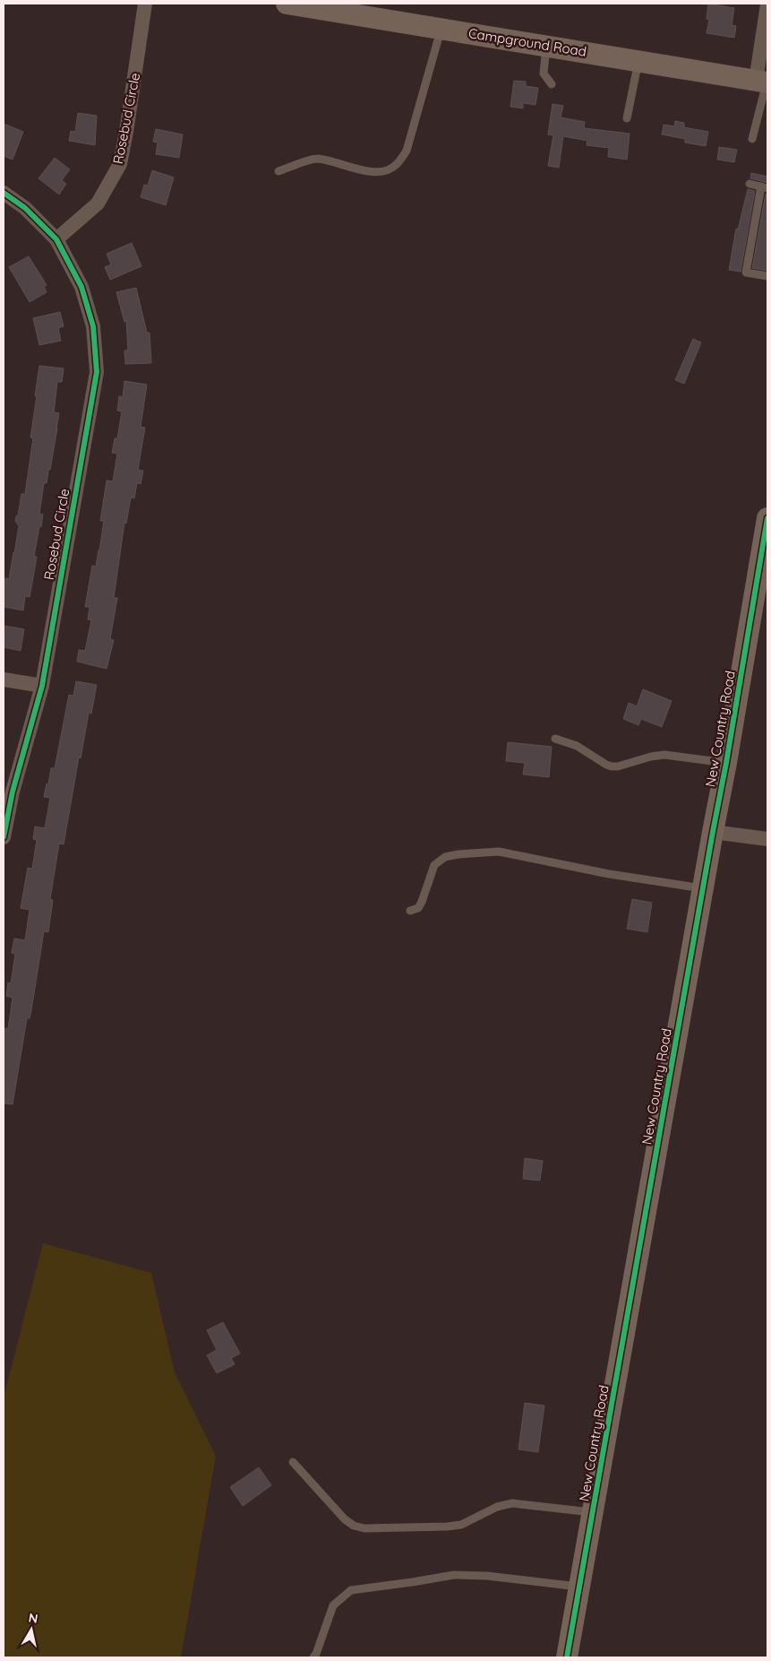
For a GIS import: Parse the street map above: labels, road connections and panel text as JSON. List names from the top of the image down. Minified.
{"streets":{"street":["Campground Road","Rosebud Circle","New Country Road"]},"north":"top"}
